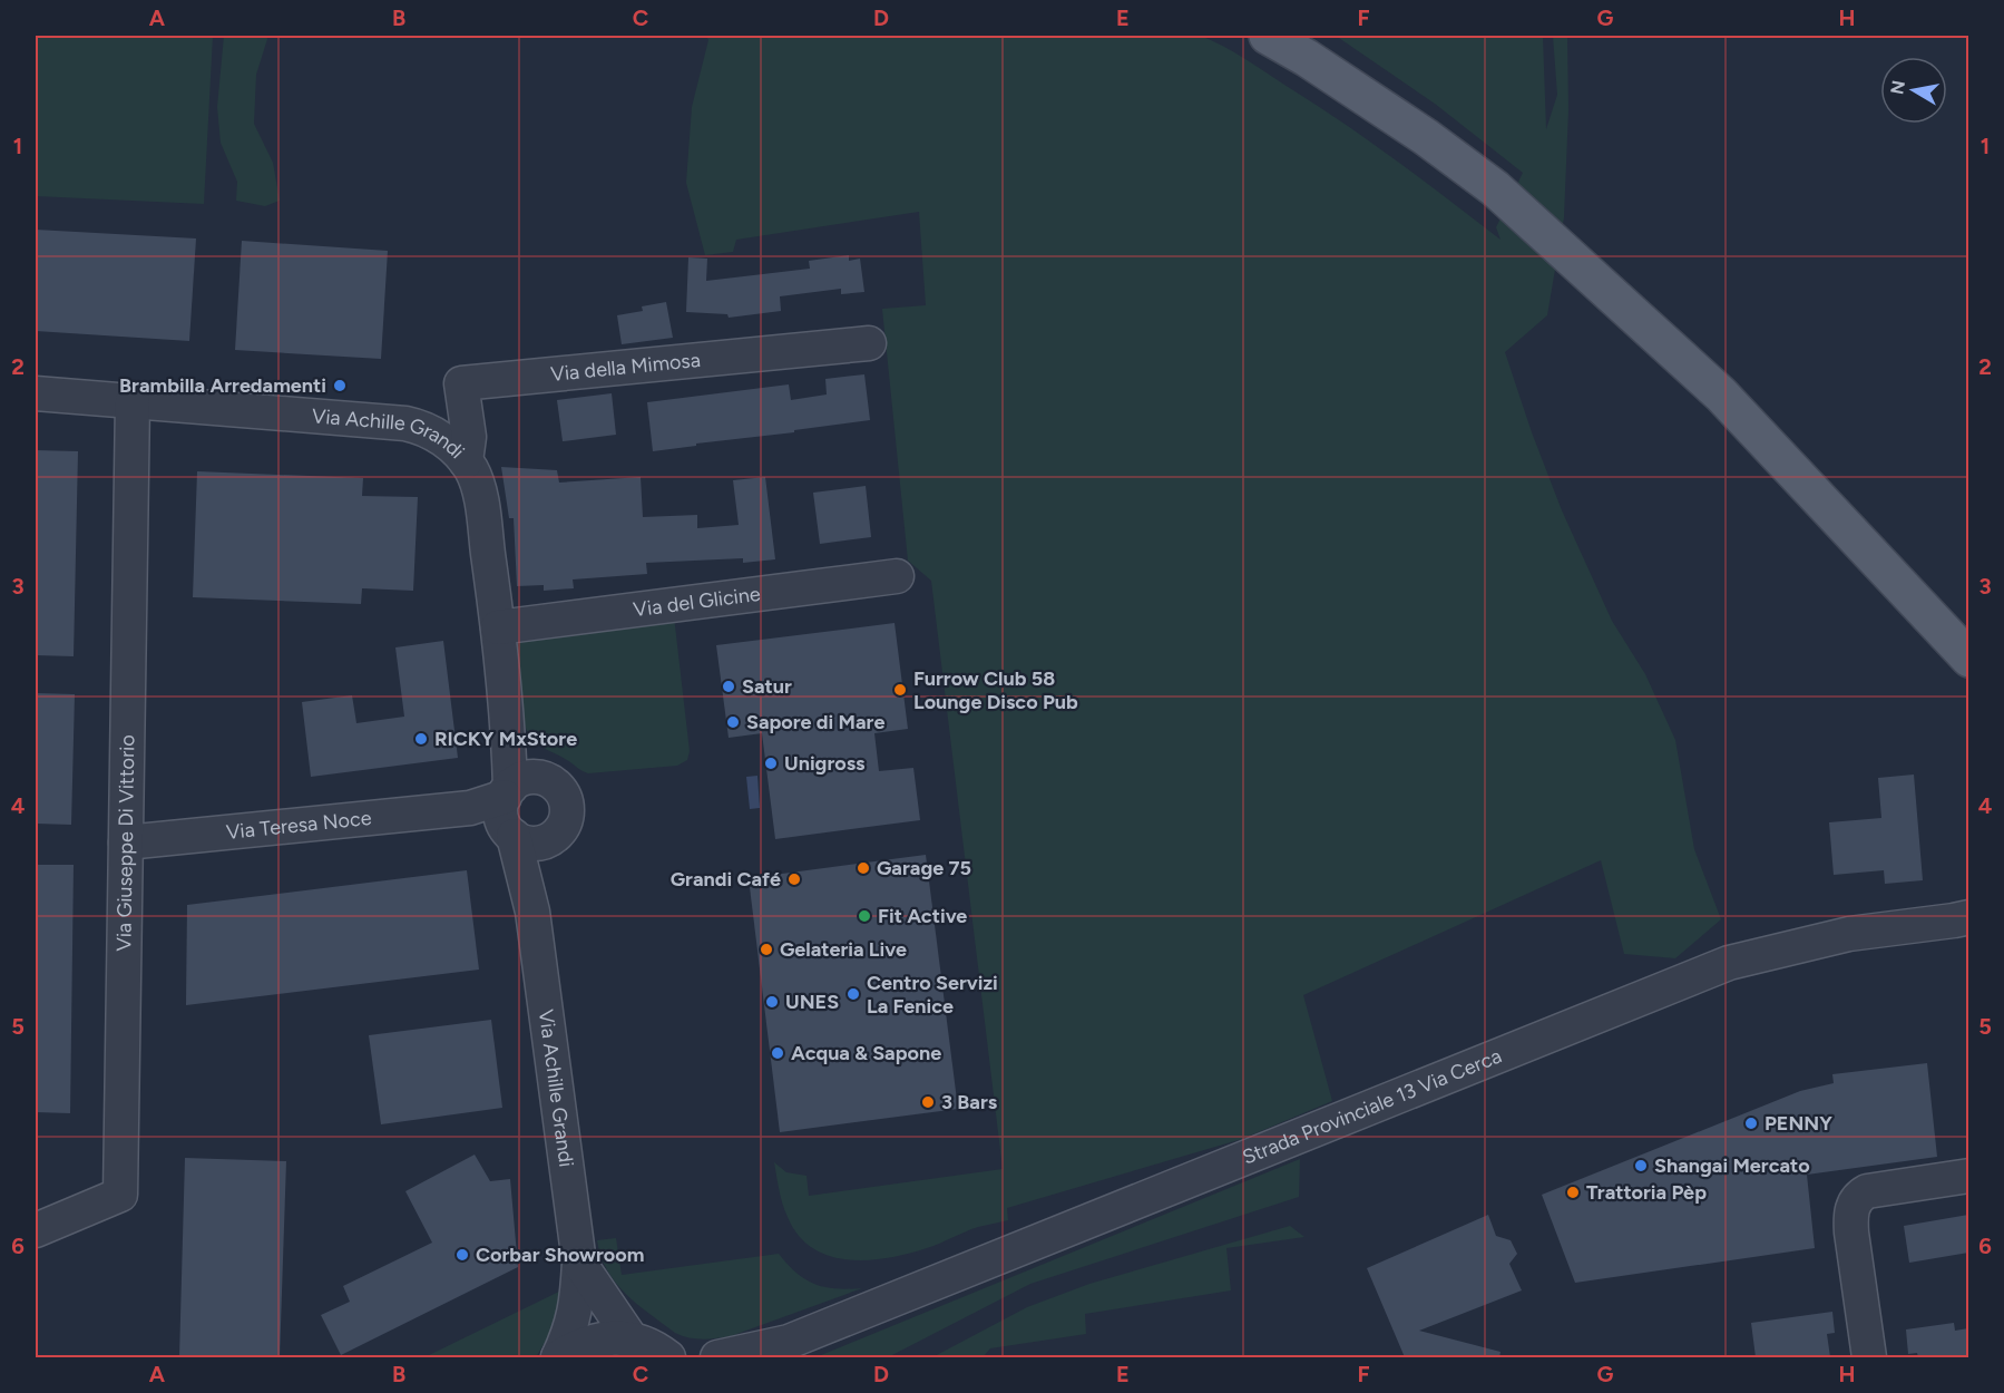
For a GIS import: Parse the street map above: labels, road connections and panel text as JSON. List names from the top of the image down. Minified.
{"streets":{"street":["Via della Mimosa","Via Achille Grandi","Via del Glicine","Via Teresa Noce","Via Giuseppe Di Vittorio","Strada Provinciale 13 Via Cerca"]},"crossings":[["Via della Mimosa","Via Achille Grandi"],["Via Achille Grandi","Via del Glicine"],["Via Achille Grandi","Via Teresa Noce"],["Via Achille Grandi","Via Giuseppe Di Vittorio"],["Via Teresa Noce","Via Giuseppe Di Vittorio"]],"places":["Brambilla Arredamenti","Satur","Furrow Club 58 Lounge Disco Pub","Sapore di Mare","RICKY MxStore","Unigross","Garage 75","Grandi Café","Fit Active","Gelateria Live","Centro Servizi La Fenice","UNES","Acqua & Sapone","3 Bars","PENNY","Shangai Mercato","Trattoria Pèp","Corbar Showroom"],"north":"left","grid":{"columns":["A","B","C","D","E","F","G","H"],"rows":["1","2","3","4","5","6"]}}
